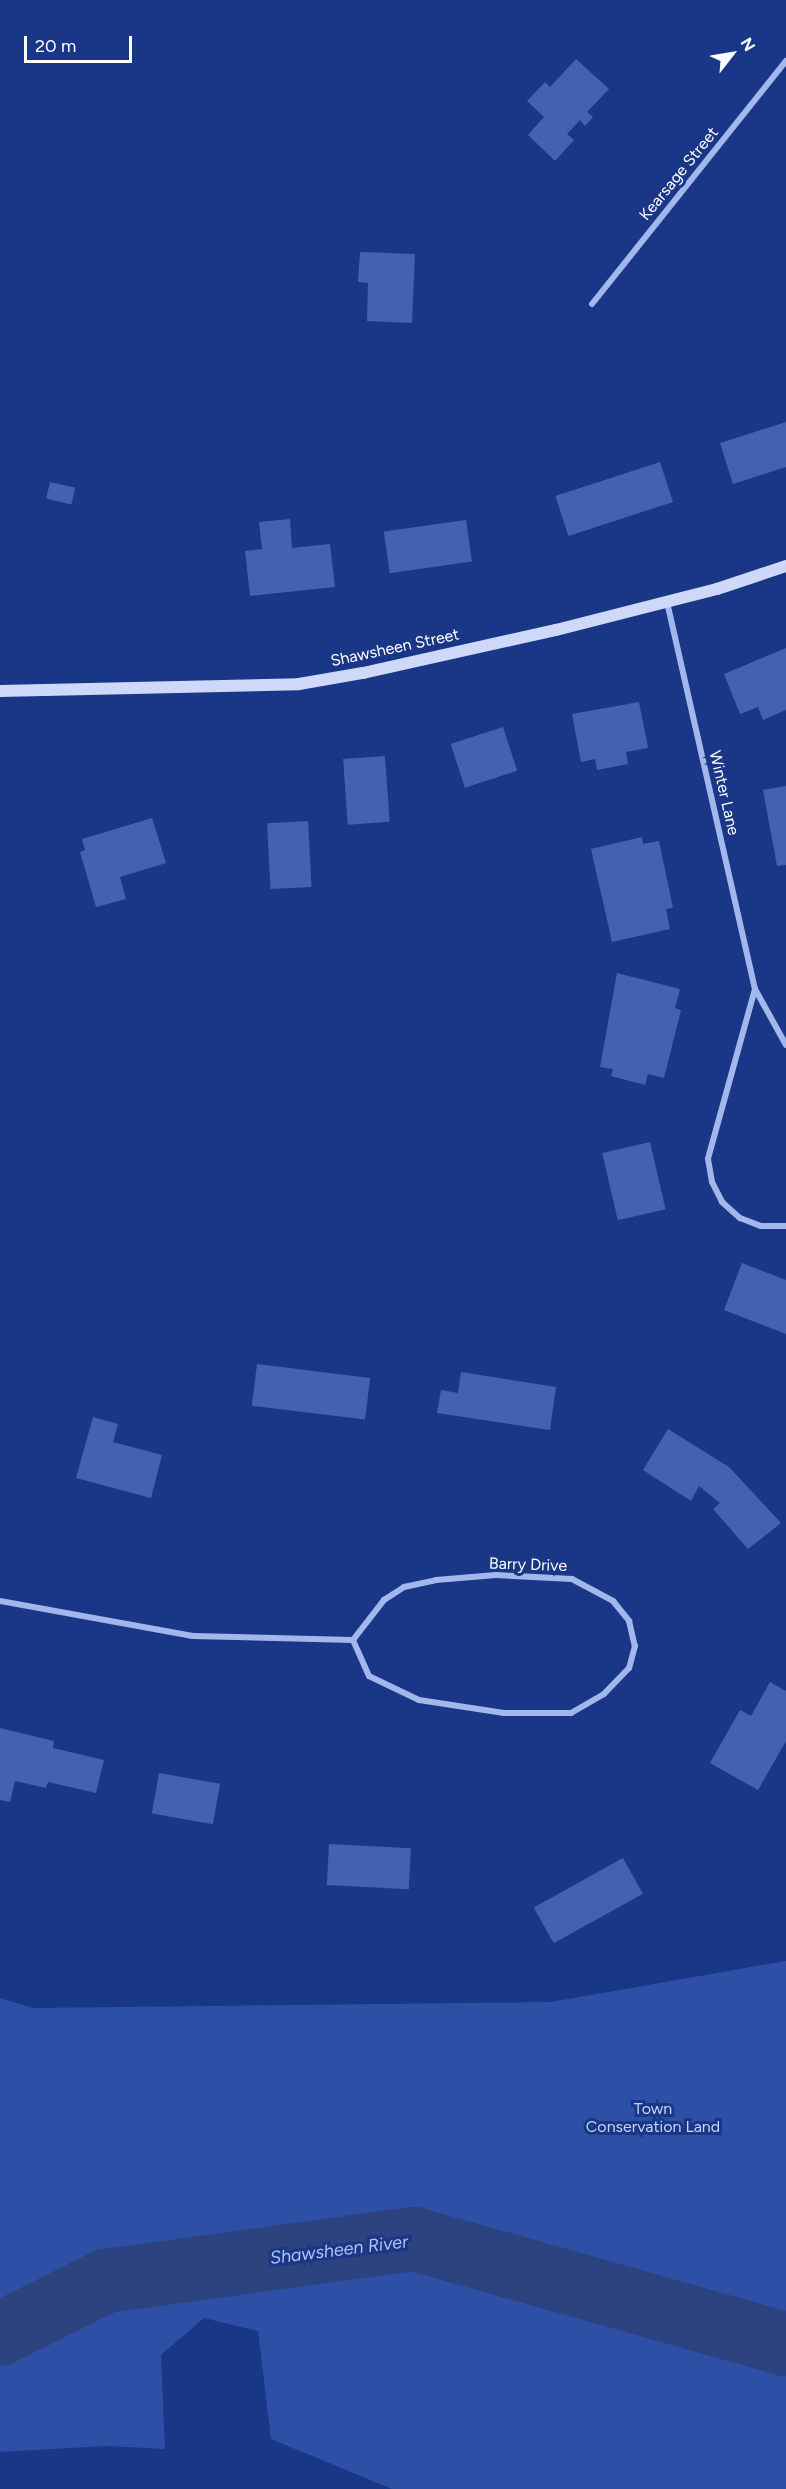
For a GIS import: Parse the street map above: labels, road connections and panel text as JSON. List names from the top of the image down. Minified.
{"streets":{"main road":["Shawsheen Street"],"street":["Kearsage Street","Winter Lane","Barry Drive"]},"crossings":[["Shawsheen Street","Winter Lane"]],"water":["Shawsheen River"],"parks":["Town Conservation Land"],"scale_bar":"20 m","north":"top right"}
